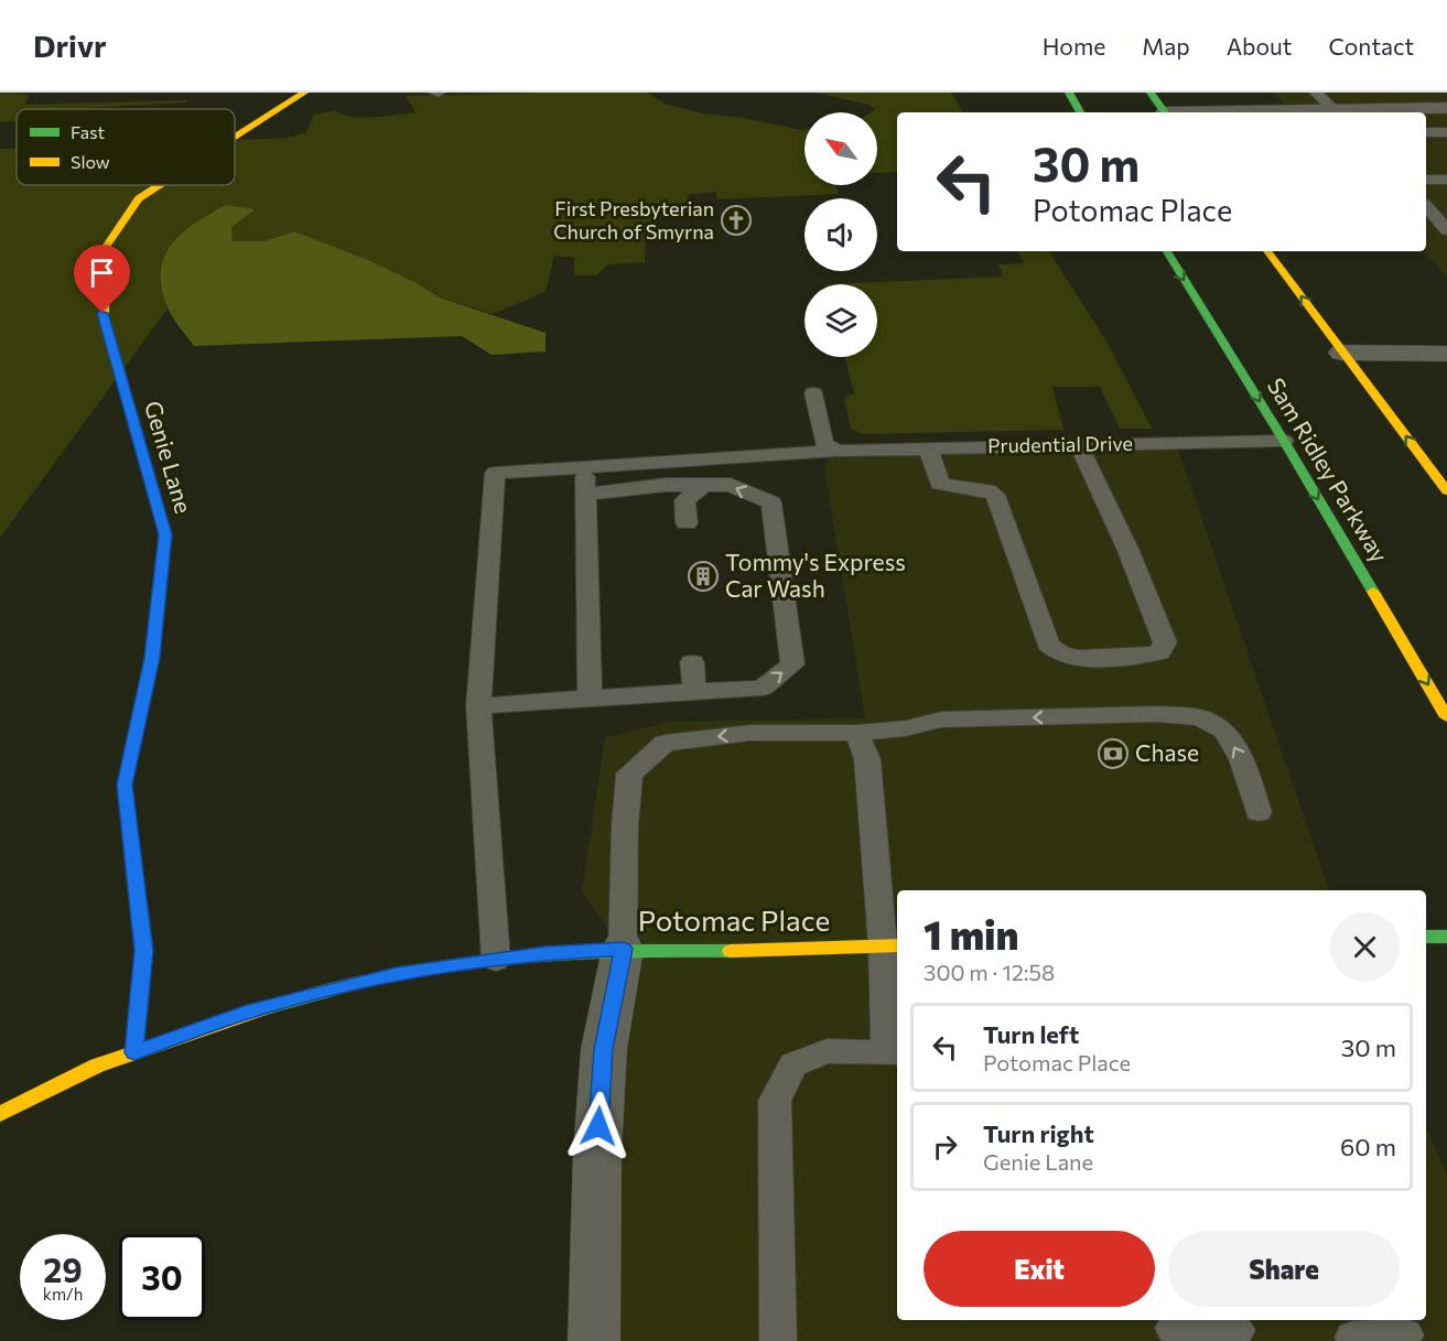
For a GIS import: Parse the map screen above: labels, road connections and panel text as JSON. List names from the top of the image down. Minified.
{"streets":{"street":["Genie Lane","Sam Ridley Parkway","Potomac Place"],"lane":["Prudential Drive"]},"crossings":[["Prudential Drive","Sam Ridley Parkway"],["Genie Lane","Potomac Place"]],"places":{"church":["First Presbyterian Church of Smyrna"],"building":["Tommy's Express Car Wash"],"bank":["Chase"]},"legend":["Fast","Slow"],"north":"top left","page":{"header":"Drivr","nav":["Home","Map","About","Contact"],"turn":["30 m","Potomac Place"],"heading":["1 min","300 m · 12:58"],"list":[{"name":"Turn left","note":"Potomac Place","value":"30 m"},{"name":"Turn right","note":"Genie Lane","value":"60 m"}],"buttons":["Exit","Share"],"speed":"29 km/h","limit":"30"}}
